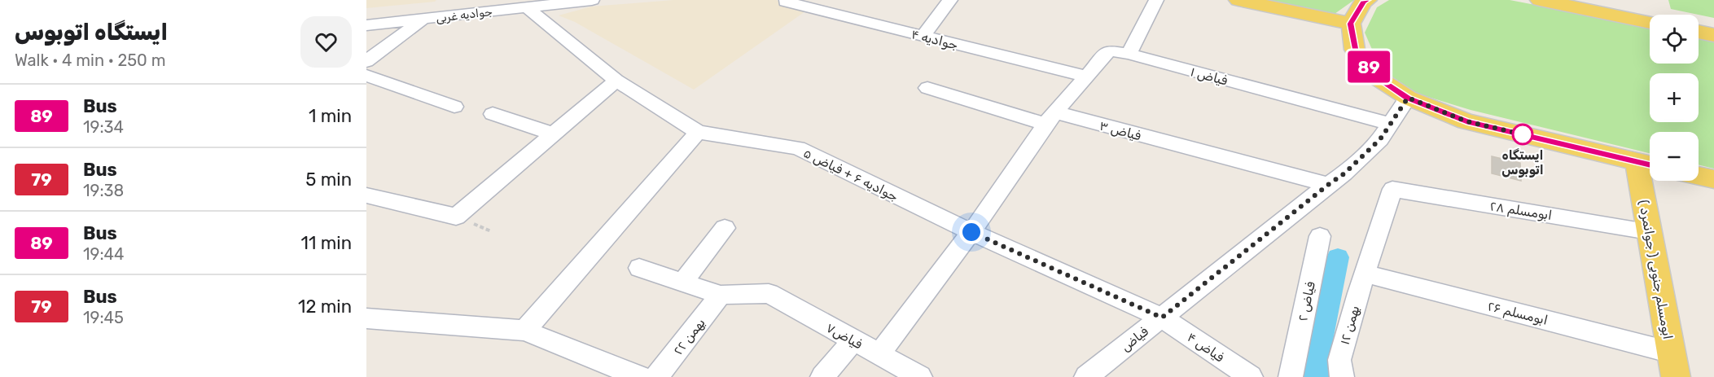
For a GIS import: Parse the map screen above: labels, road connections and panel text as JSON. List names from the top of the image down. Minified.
{"streets":{"main road":["ابومسلم جنوبی ( جوانمرد )"],"street":["جوادیه غربی","جوادیه ۴","فیاض ۱","فیاض ۳","جوادیه ۶ + فیاض ۵","ابومسلم ۲۸","فیاض ۲","ابومسلم ۲۶","بهمن ۱۲","فیاض۷","بهمن ۲۲","فیاض","فیاض ۴"]},"crossings":[["جوادیه غربی","جوادیه ۶ + فیاض ۵"],["جوادیه ۴","فیاض ۱"],["فیاض ۱","فیاض ۳"],["فیاض ۱","فیاض"],["فیاض ۳","فیاض"],["جوادیه ۶ + فیاض ۵","فیاض"],["جوادیه ۶ + فیاض ۵","فیاض ۴"],["ابومسلم ۲۸","ابومسلم جنوبی ( جوانمرد )"],["ابومسلم ۲۸","بهمن ۱۲"],["ابومسلم جنوبی ( جوانمرد )","ابومسلم ۲۶"],["ابومسلم ۲۶","بهمن ۱۲"],["فیاض۷","بهمن ۲۲"],["فیاض","فیاض ۴"]],"places":["ایستگاه اتوبوس"],"lines":["bus line 89"],"page":{"heading":["ایستگاه اتوبوس","Walk · 4 min · 250 m"],"on_map":"89","map_buttons":["+","−"],"list":[{"mark":"89","name":"Bus","note":"19:34","value":"1 min"},{"mark":"79","name":"Bus","note":"19:38","value":"5 min"},{"mark":"89","name":"Bus","note":"19:44","value":"11 min"},{"mark":"79","name":"Bus","note":"19:45","value":"12 min"}]}}
